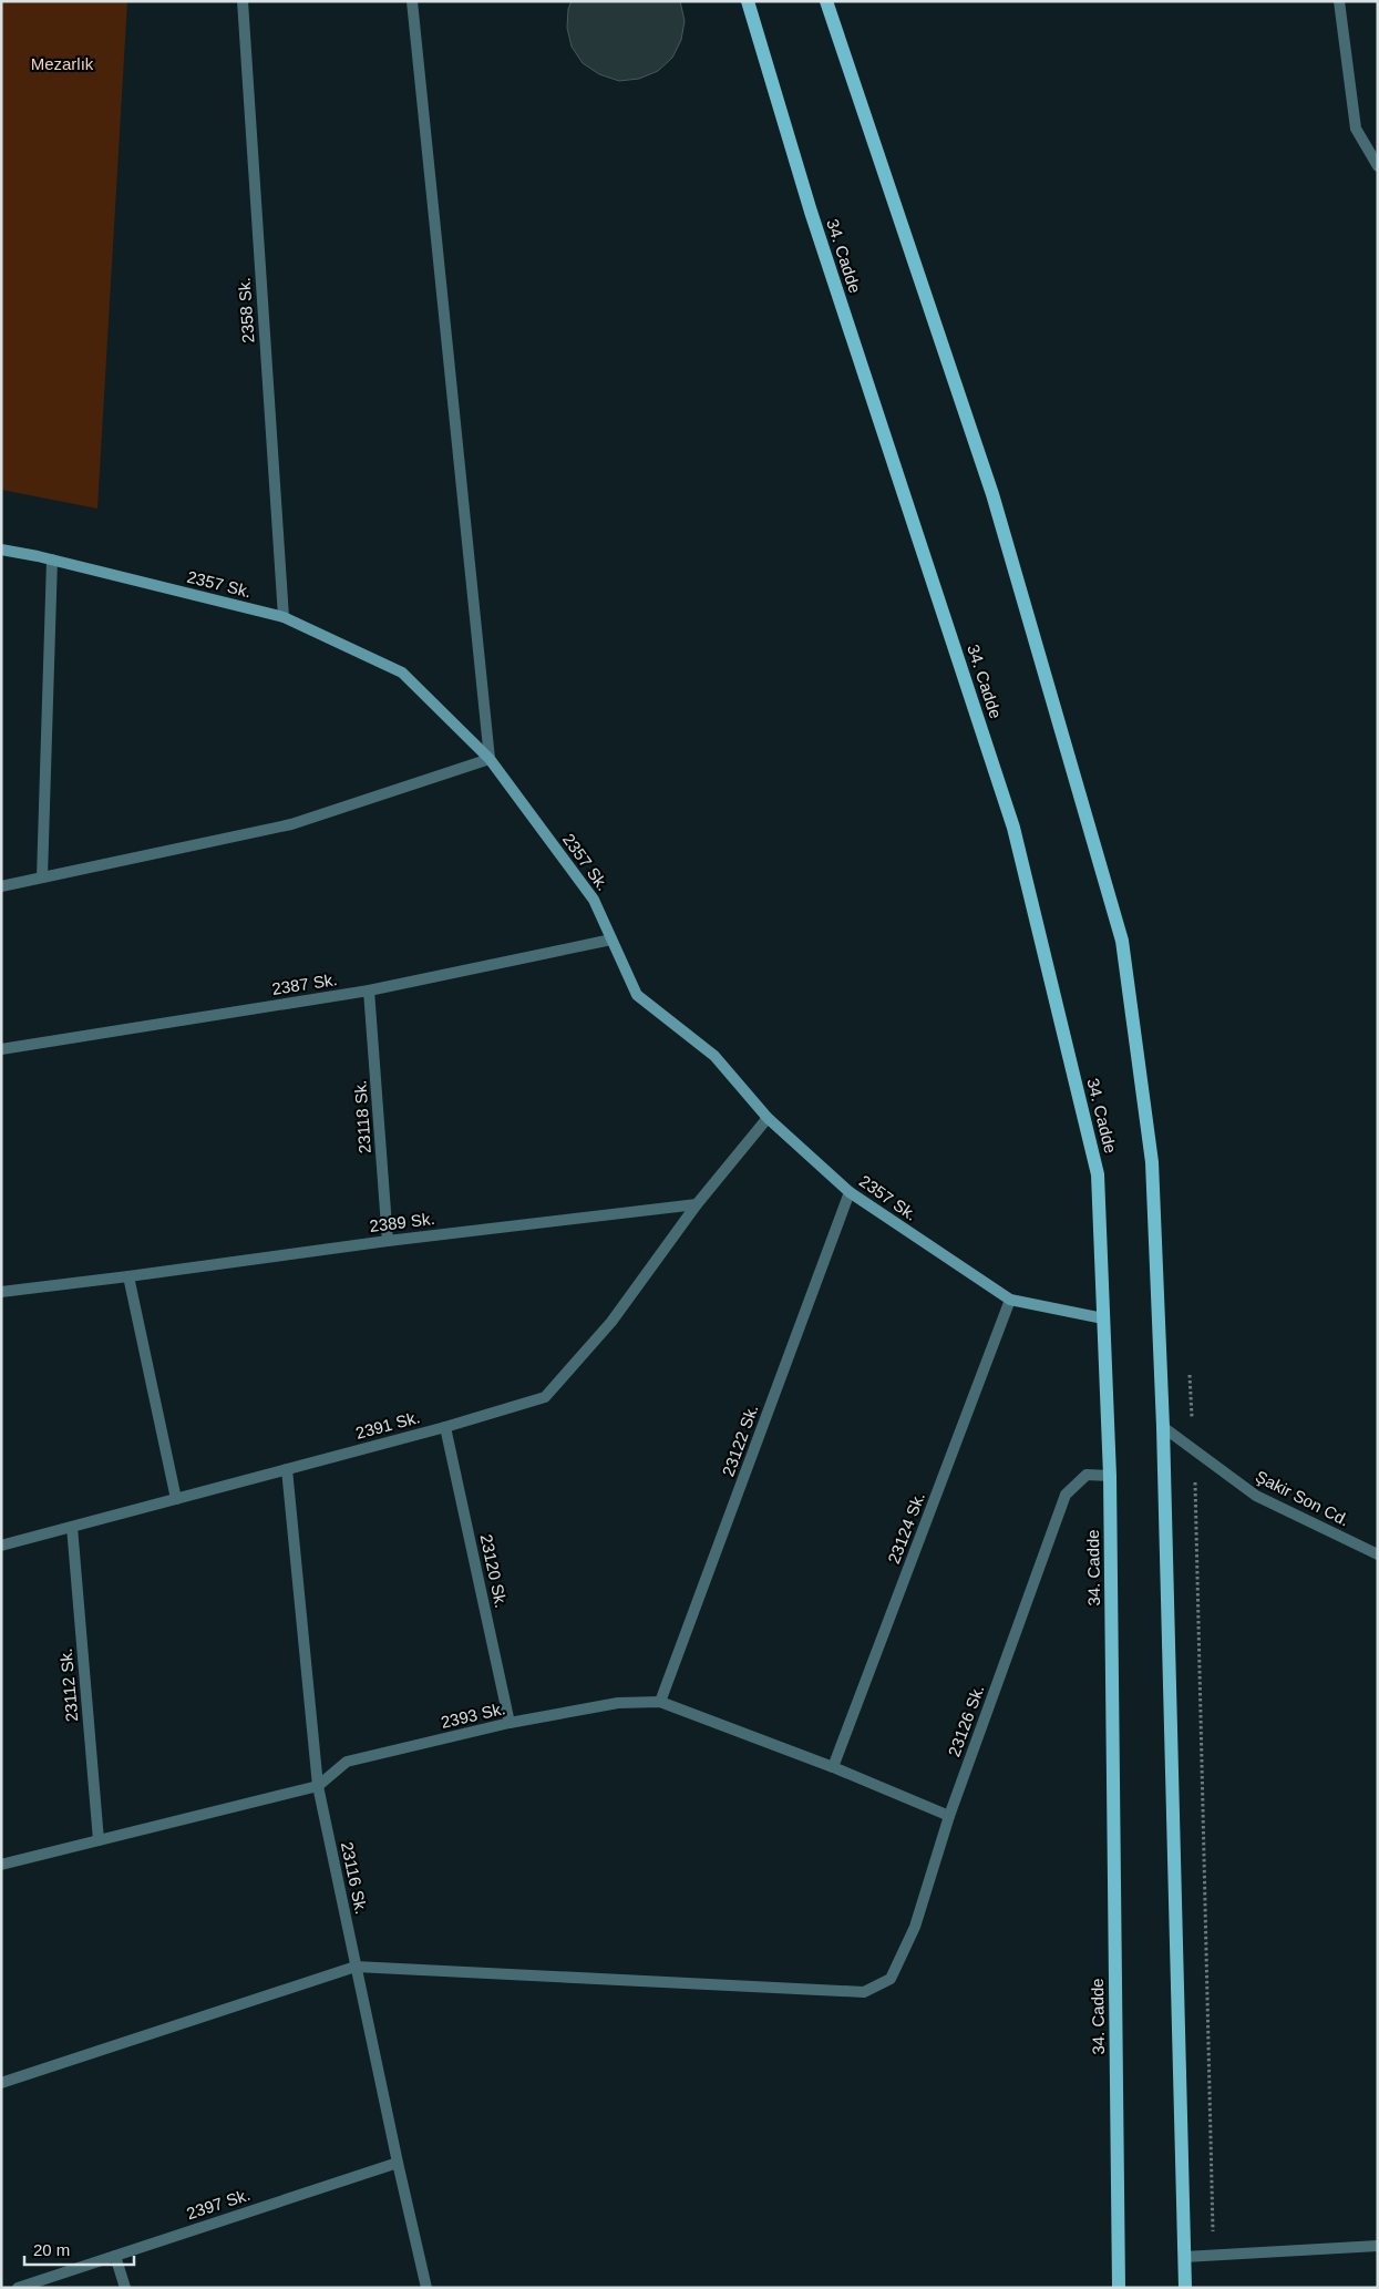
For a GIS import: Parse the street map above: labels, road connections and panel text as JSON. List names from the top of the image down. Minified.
{"streets":{"main road":["34. Cadde"],"street":["2358 Sk.","2357 Sk.","2387 Sk.","23118 Sk.","2389 Sk.","2391 Sk.","23122 Sk.","Şakir Son Cd.","23124 Sk.","23120 Sk.","23112 Sk.","2393 Sk.","23126 Sk.","23116 Sk.","2397 Sk."]},"crossings":[["34. Cadde","2357 Sk."],["34. Cadde","23126 Sk."],["2358 Sk.","2357 Sk."],["2357 Sk.","2387 Sk."],["2357 Sk.","23122 Sk."],["2357 Sk.","23124 Sk."],["2387 Sk.","23118 Sk."],["23118 Sk.","2389 Sk."],["2389 Sk.","2391 Sk."],["2391 Sk.","23120 Sk."],["2391 Sk.","23112 Sk."],["2391 Sk.","23116 Sk."],["23122 Sk.","2393 Sk."],["23124 Sk.","2393 Sk."],["23120 Sk.","2393 Sk."],["23112 Sk.","2393 Sk."],["2393 Sk.","23126 Sk."],["2393 Sk.","23116 Sk."],["23126 Sk.","23116 Sk."],["23116 Sk.","2397 Sk."]],"parks":["Mezarlık"],"scale_bar":"20 m"}
